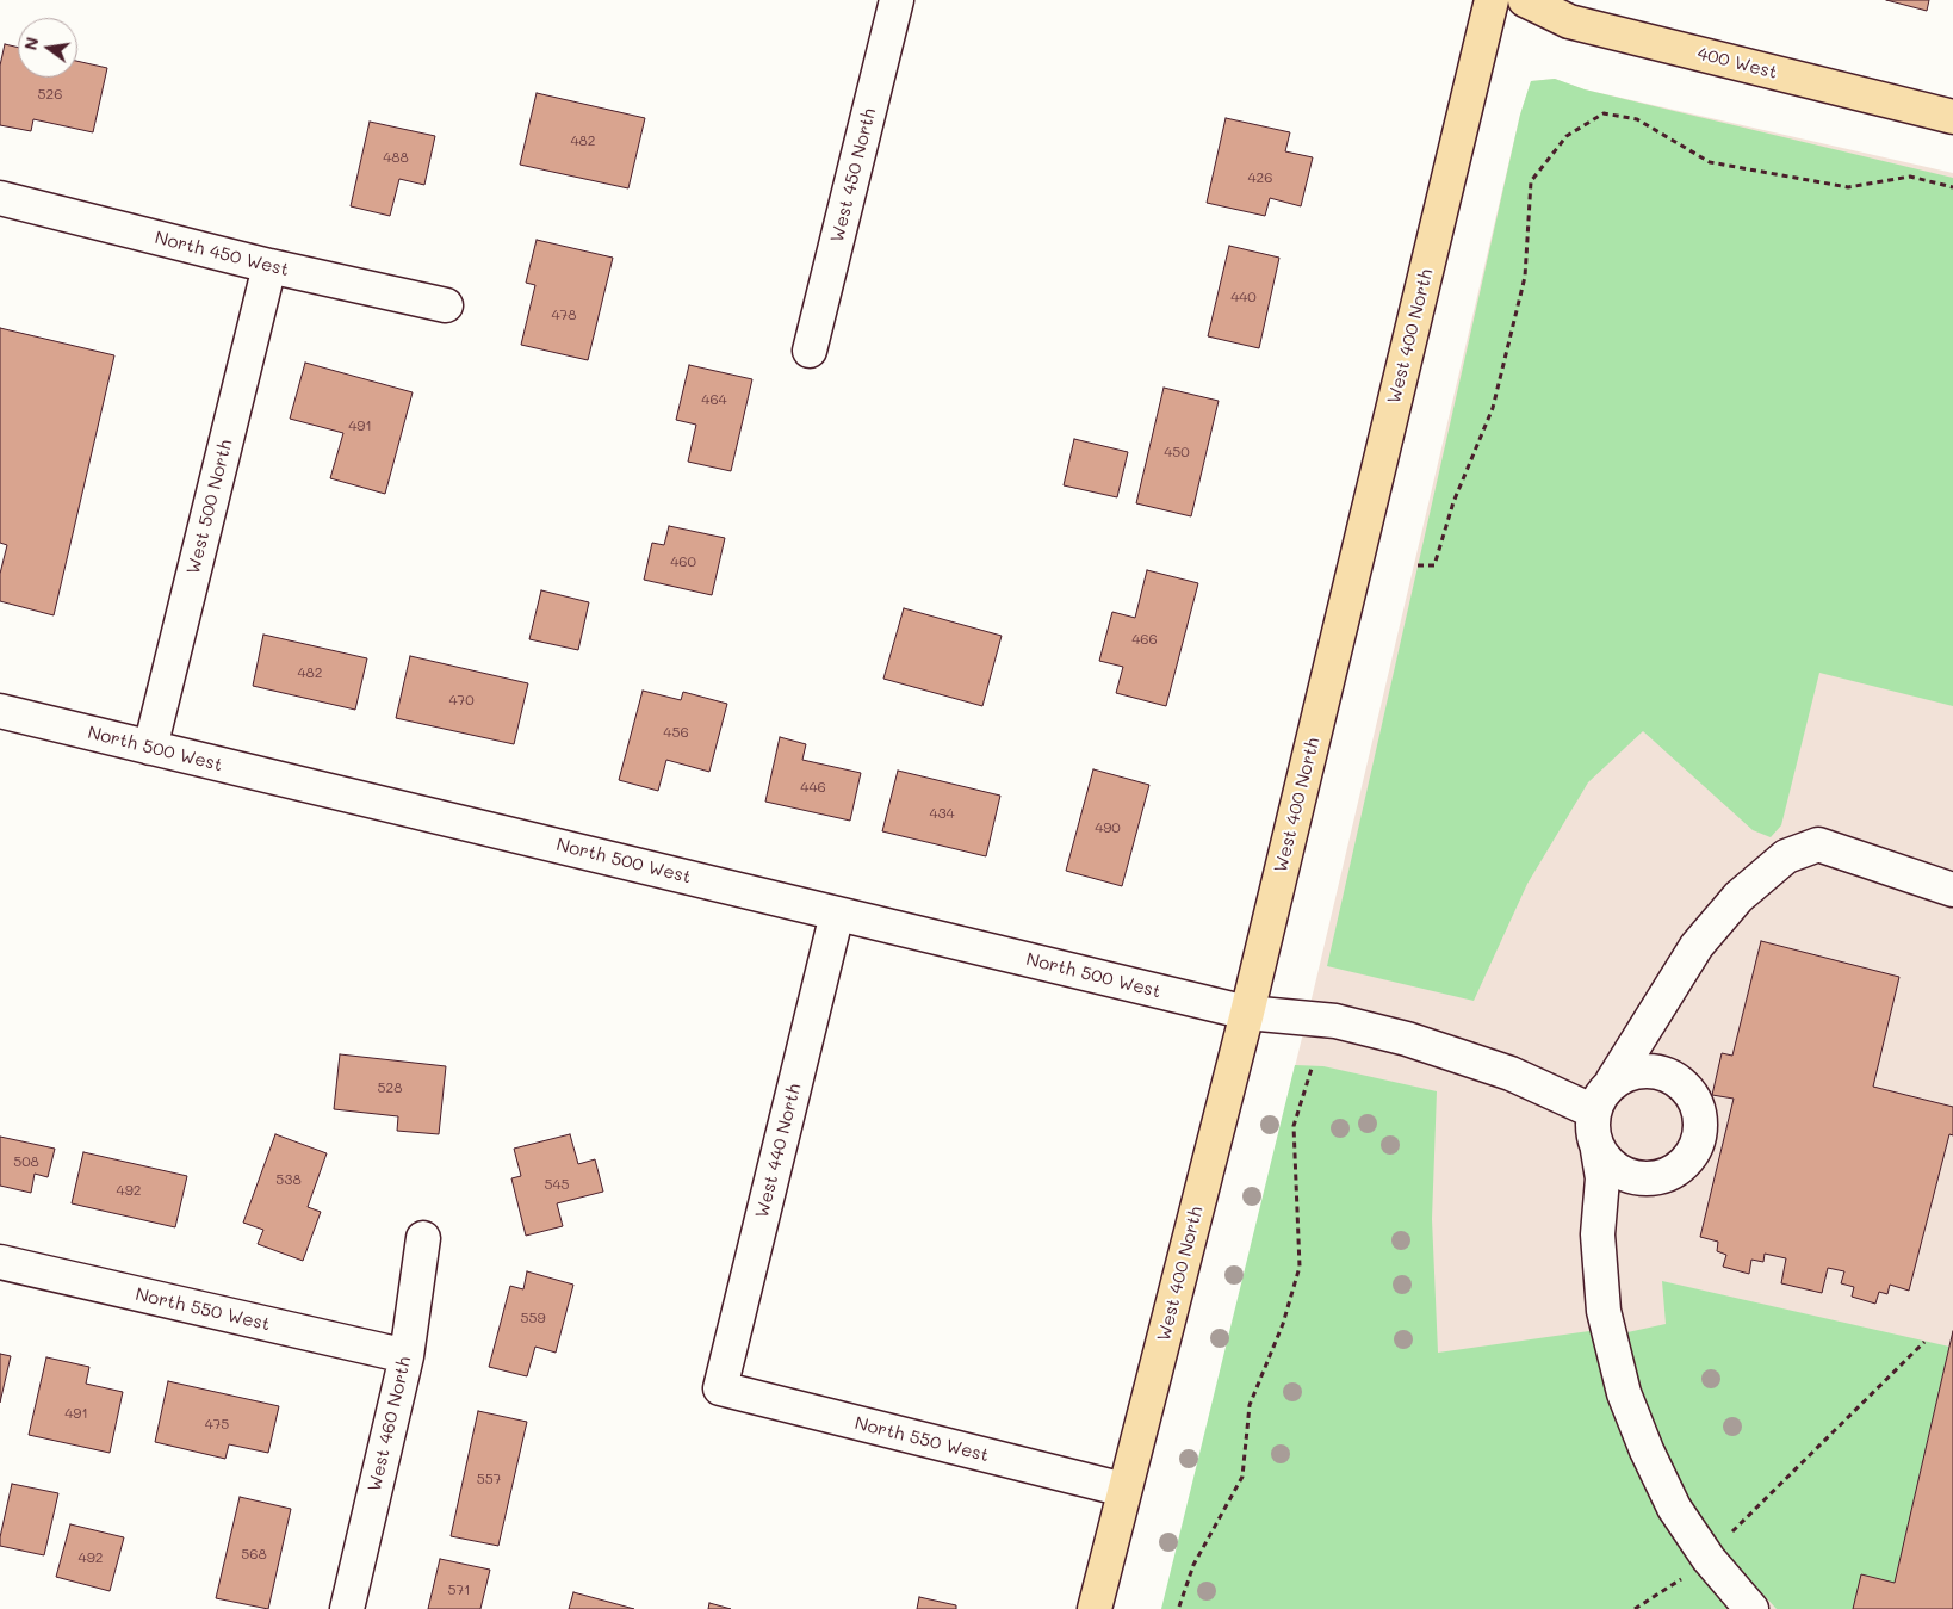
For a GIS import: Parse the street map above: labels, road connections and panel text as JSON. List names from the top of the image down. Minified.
{"streets":{"main road":["400 West","West 400 North"],"street":["West 450 North","North 450 West","West 500 North","North 500 West","West 440 North","North 550 West","West 460 North"]},"crossings":[["North 450 West","West 500 North"],["West 400 North","North 500 West"],["West 400 North","North 550 West"],["West 500 North","North 500 West"],["North 500 West","West 440 North"],["West 440 North","North 550 West"],["North 550 West","West 460 North"]],"house_numbers":["526","482","488","426","440","478","464","491","450","460","466","482","470","456","446","434","490","528","508","538","545","492","559","491","475","557","568","492","571"],"north":"left"}
